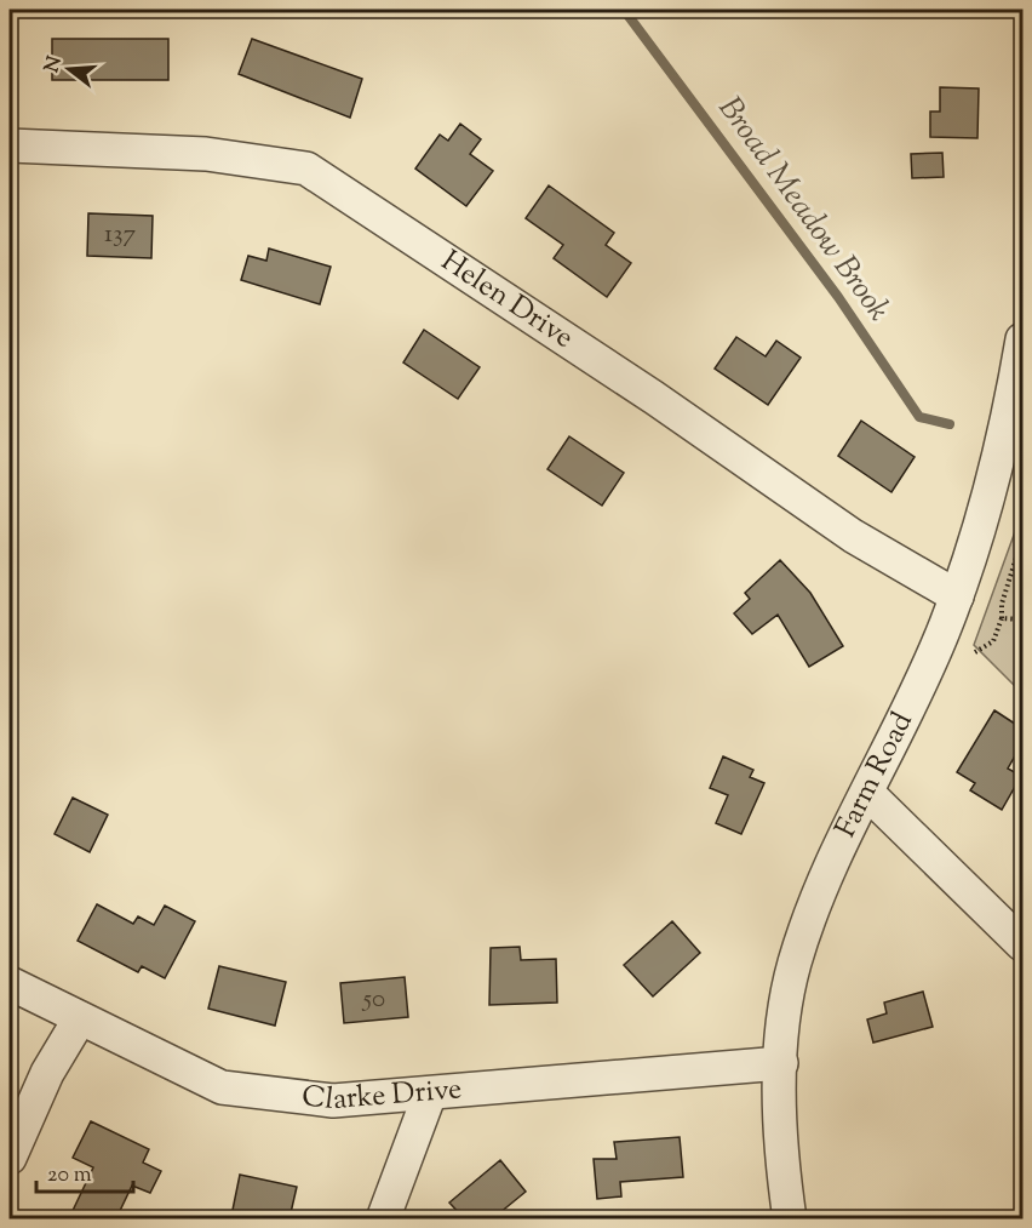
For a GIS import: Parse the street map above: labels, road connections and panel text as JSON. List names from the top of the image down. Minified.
{"streets":{"street":["Helen Drive","Farm Road","Clarke Drive"]},"crossings":[["Helen Drive","Farm Road"],["Farm Road","Clarke Drive"]],"water":["Broad Meadow Brook"],"house_numbers":["137","50"],"scale_bar":"20 m","north":"left"}
